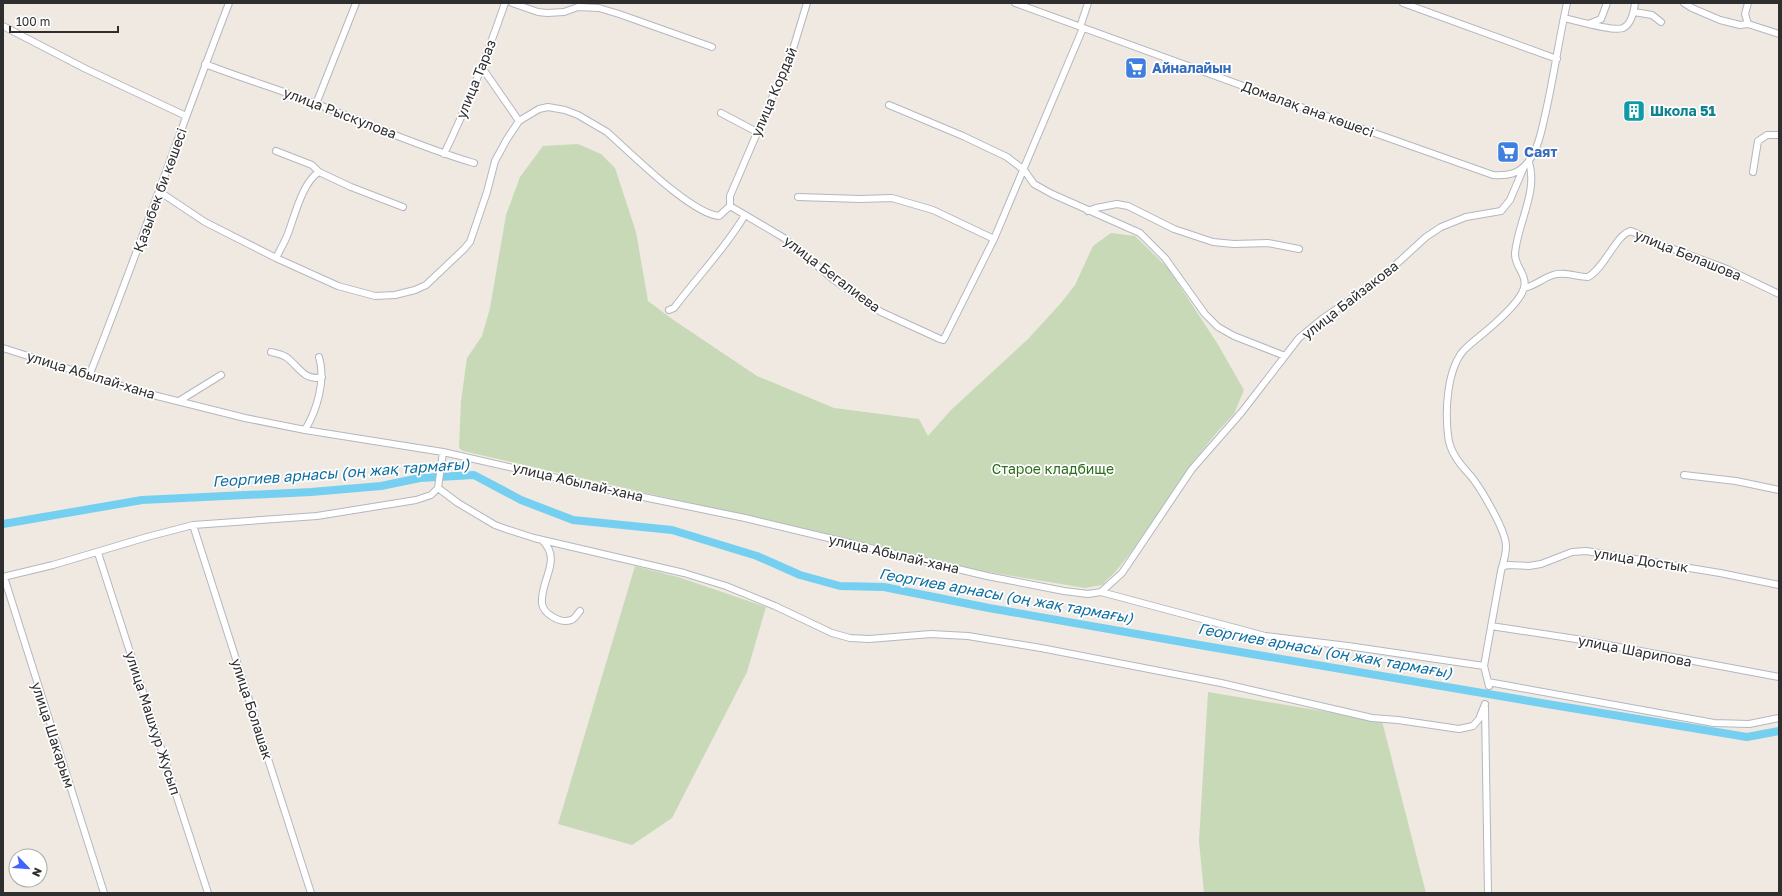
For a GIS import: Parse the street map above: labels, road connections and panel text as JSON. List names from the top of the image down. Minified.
{"streets":{"street":["улица Тараз","улица Кордай","Домалақ ана көшесі","улица Рыскулова","Қазыбек би көшесі","улица Белашова","улица Бегалиева","улица Байзакова","улица Абылай-хана","улица Достык","улица Шарипова","улица Болашак","улица Машхур Жусып","улица Шакарым"]},"crossings":[["улица Тараз","улица Рыскулова"],["улица Кордай","улица Бегалиева"],["Домалақ ана көшесі","улица Бегалиева"],["Домалақ ана көшесі","улица Байзакова"],["улица Рыскулова","Қазыбек би көшесі"],["Қазыбек би көшесі","улица Абылай-хана"],["улица Байзакова","улица Абылай-хана"]],"water":["Георгиев арнасы (оң жақ тармағы)"],"parks":["Старое кладбище"],"places":{"supermarket":["Айналайын","Саят"],"building":["Школа 51"]},"scale_bar":"100 m","north":"bottom right"}
